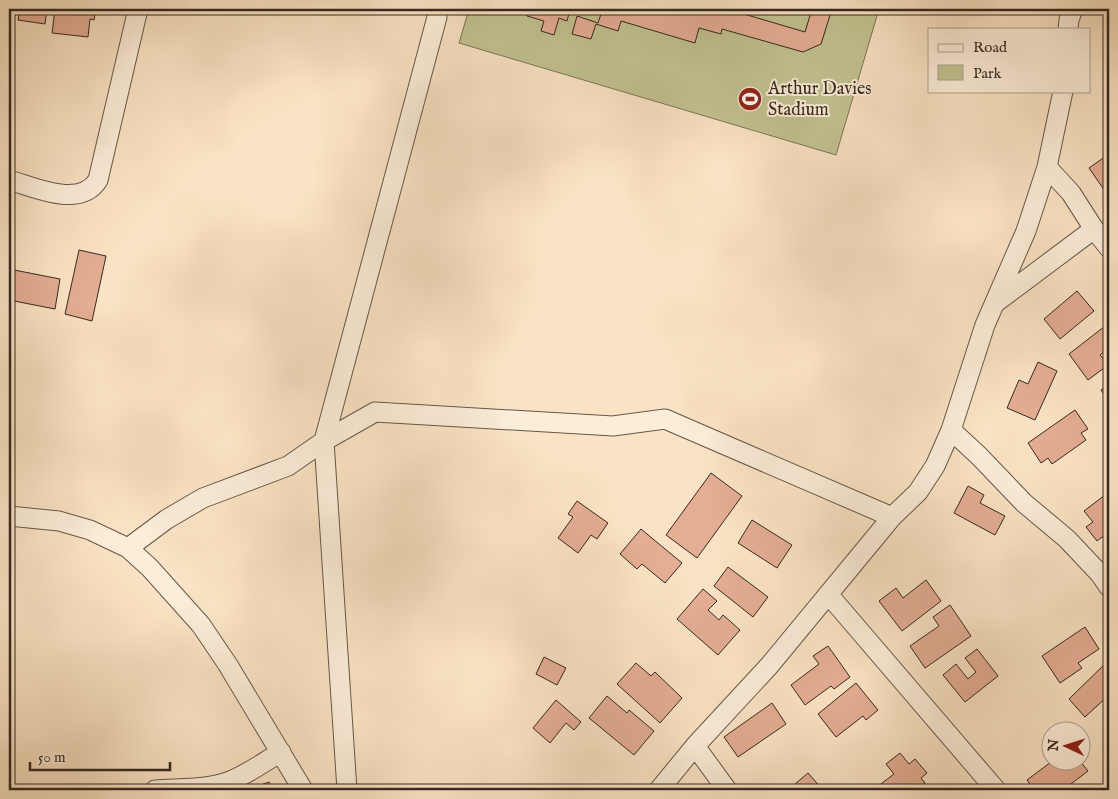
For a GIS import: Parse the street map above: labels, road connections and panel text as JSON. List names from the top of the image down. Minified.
{"places":{"sports":["Arthur Davies Stadium"]},"legend":["Road","Park"],"scale_bar":"50 m","north":"left"}
